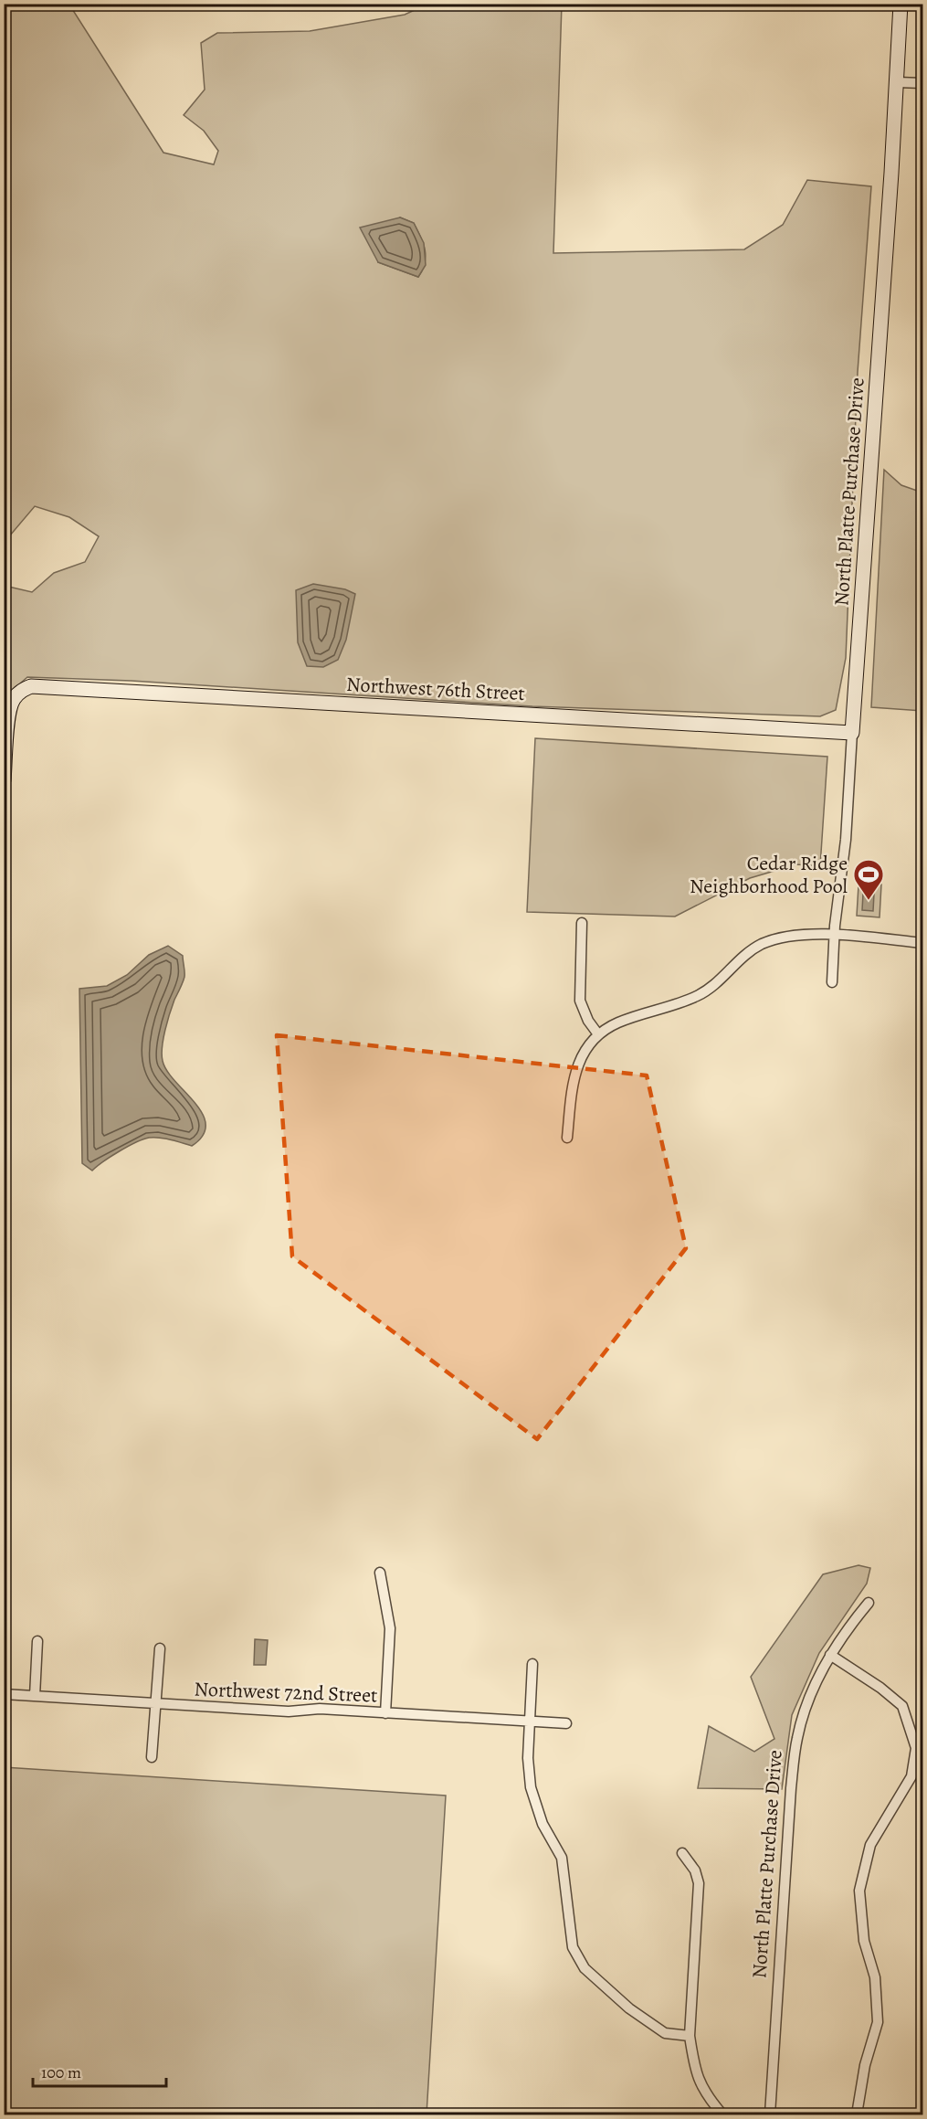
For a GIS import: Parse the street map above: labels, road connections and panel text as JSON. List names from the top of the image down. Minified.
{"streets":{"street":["North Platte Purchase Drive","Northwest 76th Street","Northwest 72nd Street"]},"crossings":[["North Platte Purchase Drive","Northwest 76th Street"]],"places":{"sports":["Cedar Ridge Neighborhood Pool"]},"scale_bar":"100 m"}
